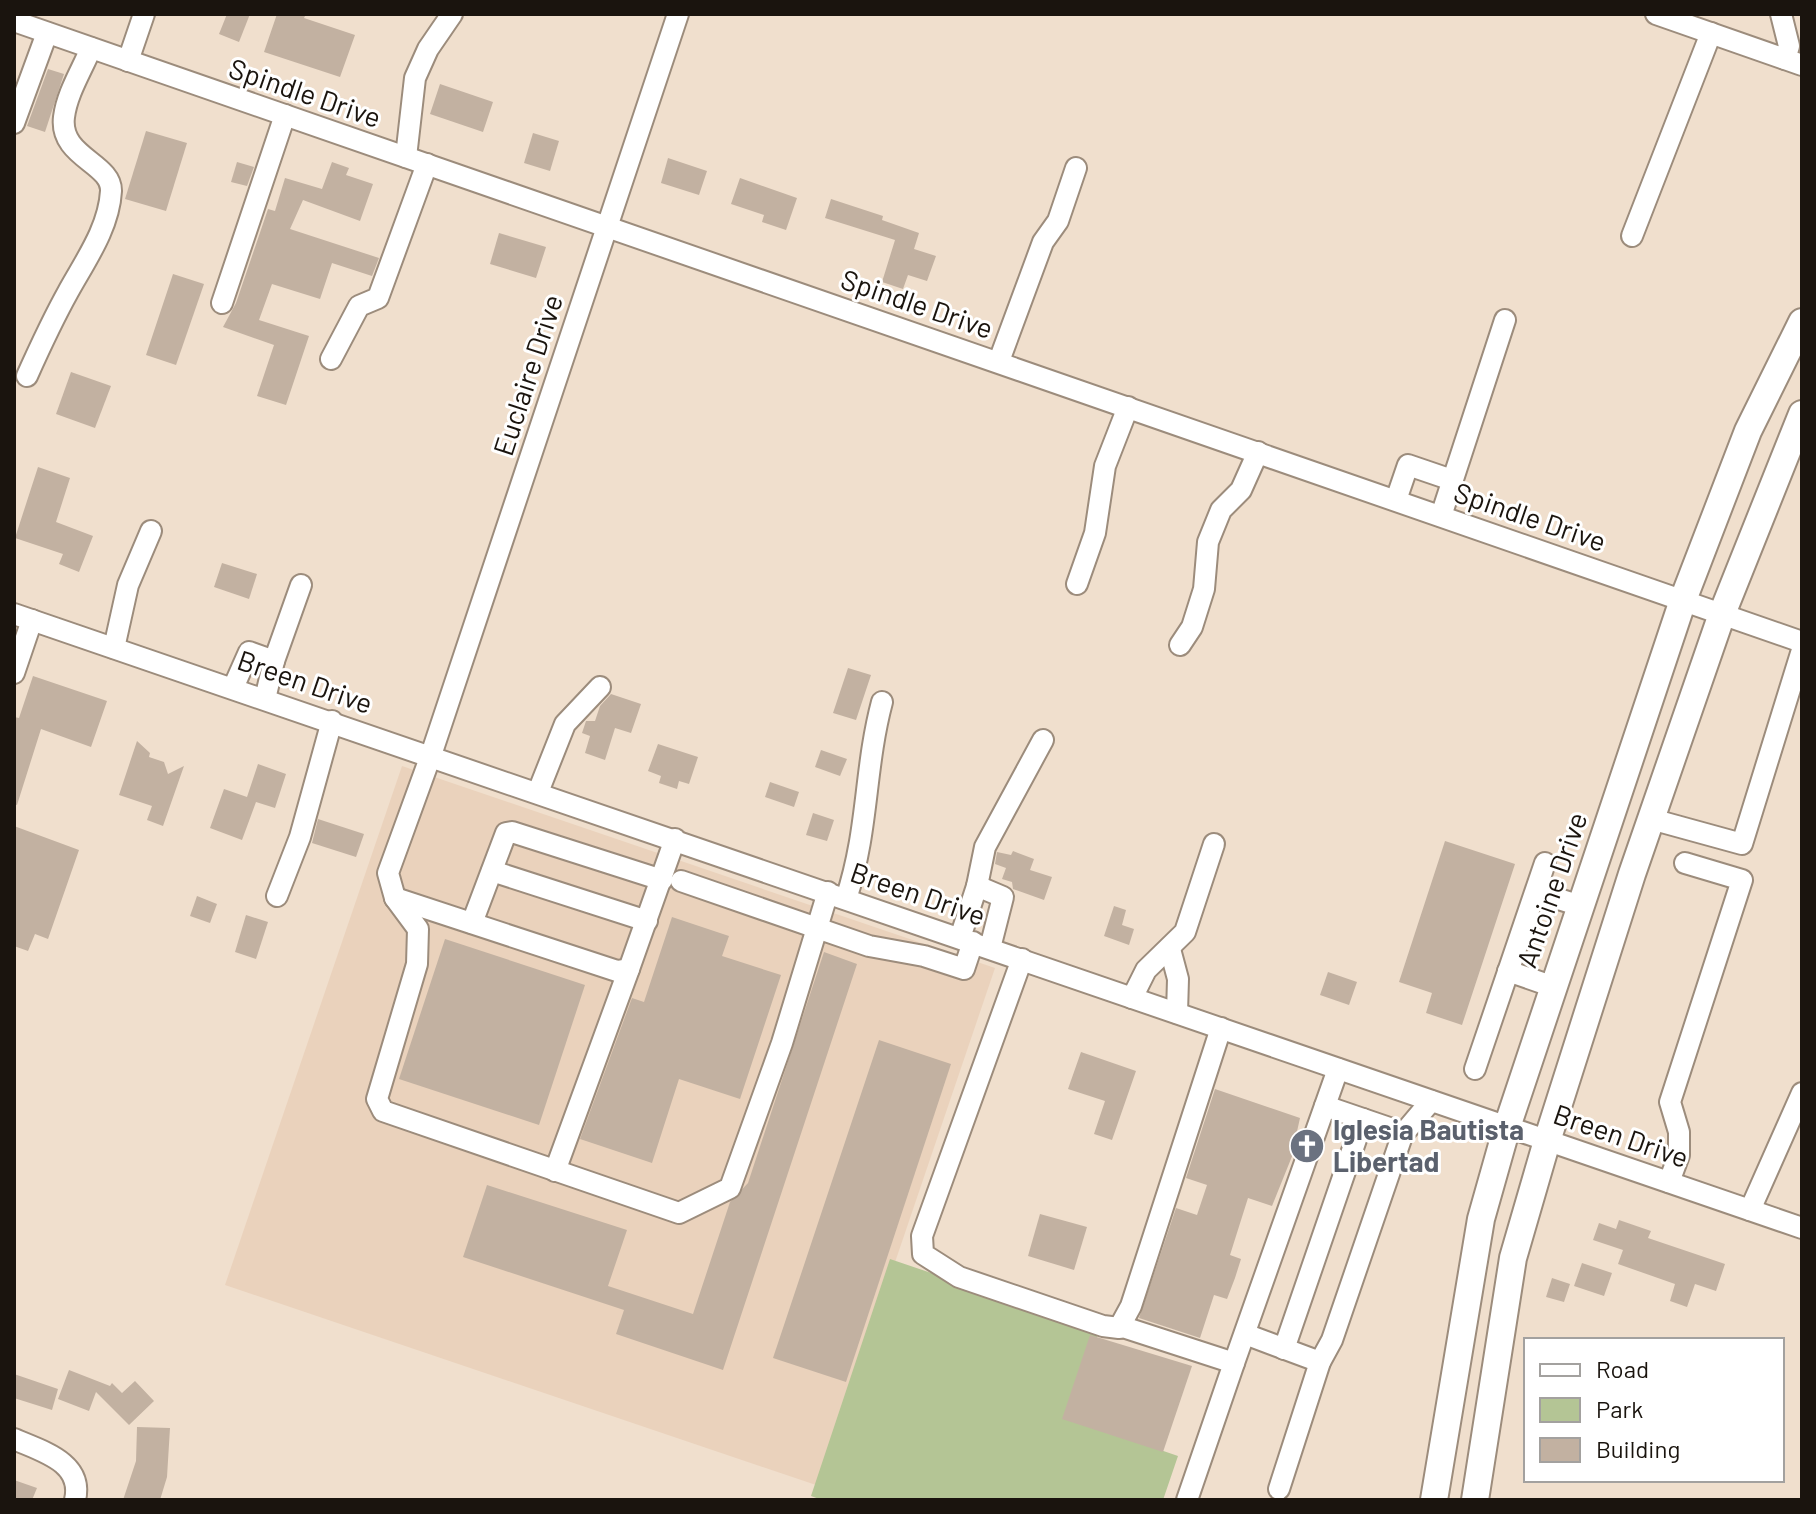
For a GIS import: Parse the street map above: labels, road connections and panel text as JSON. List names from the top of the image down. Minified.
{"streets":{"main road":["Antoine Drive"],"street":["Spindle Drive","Euclaire Drive","Breen Drive"]},"crossings":[["Spindle Drive","Euclaire Drive"],["Spindle Drive","Antoine Drive"],["Euclaire Drive","Breen Drive"],["Breen Drive","Antoine Drive"]],"places":{"church":["Iglesia Bautista Libertad"]},"legend":["Road","Park","Building"]}
